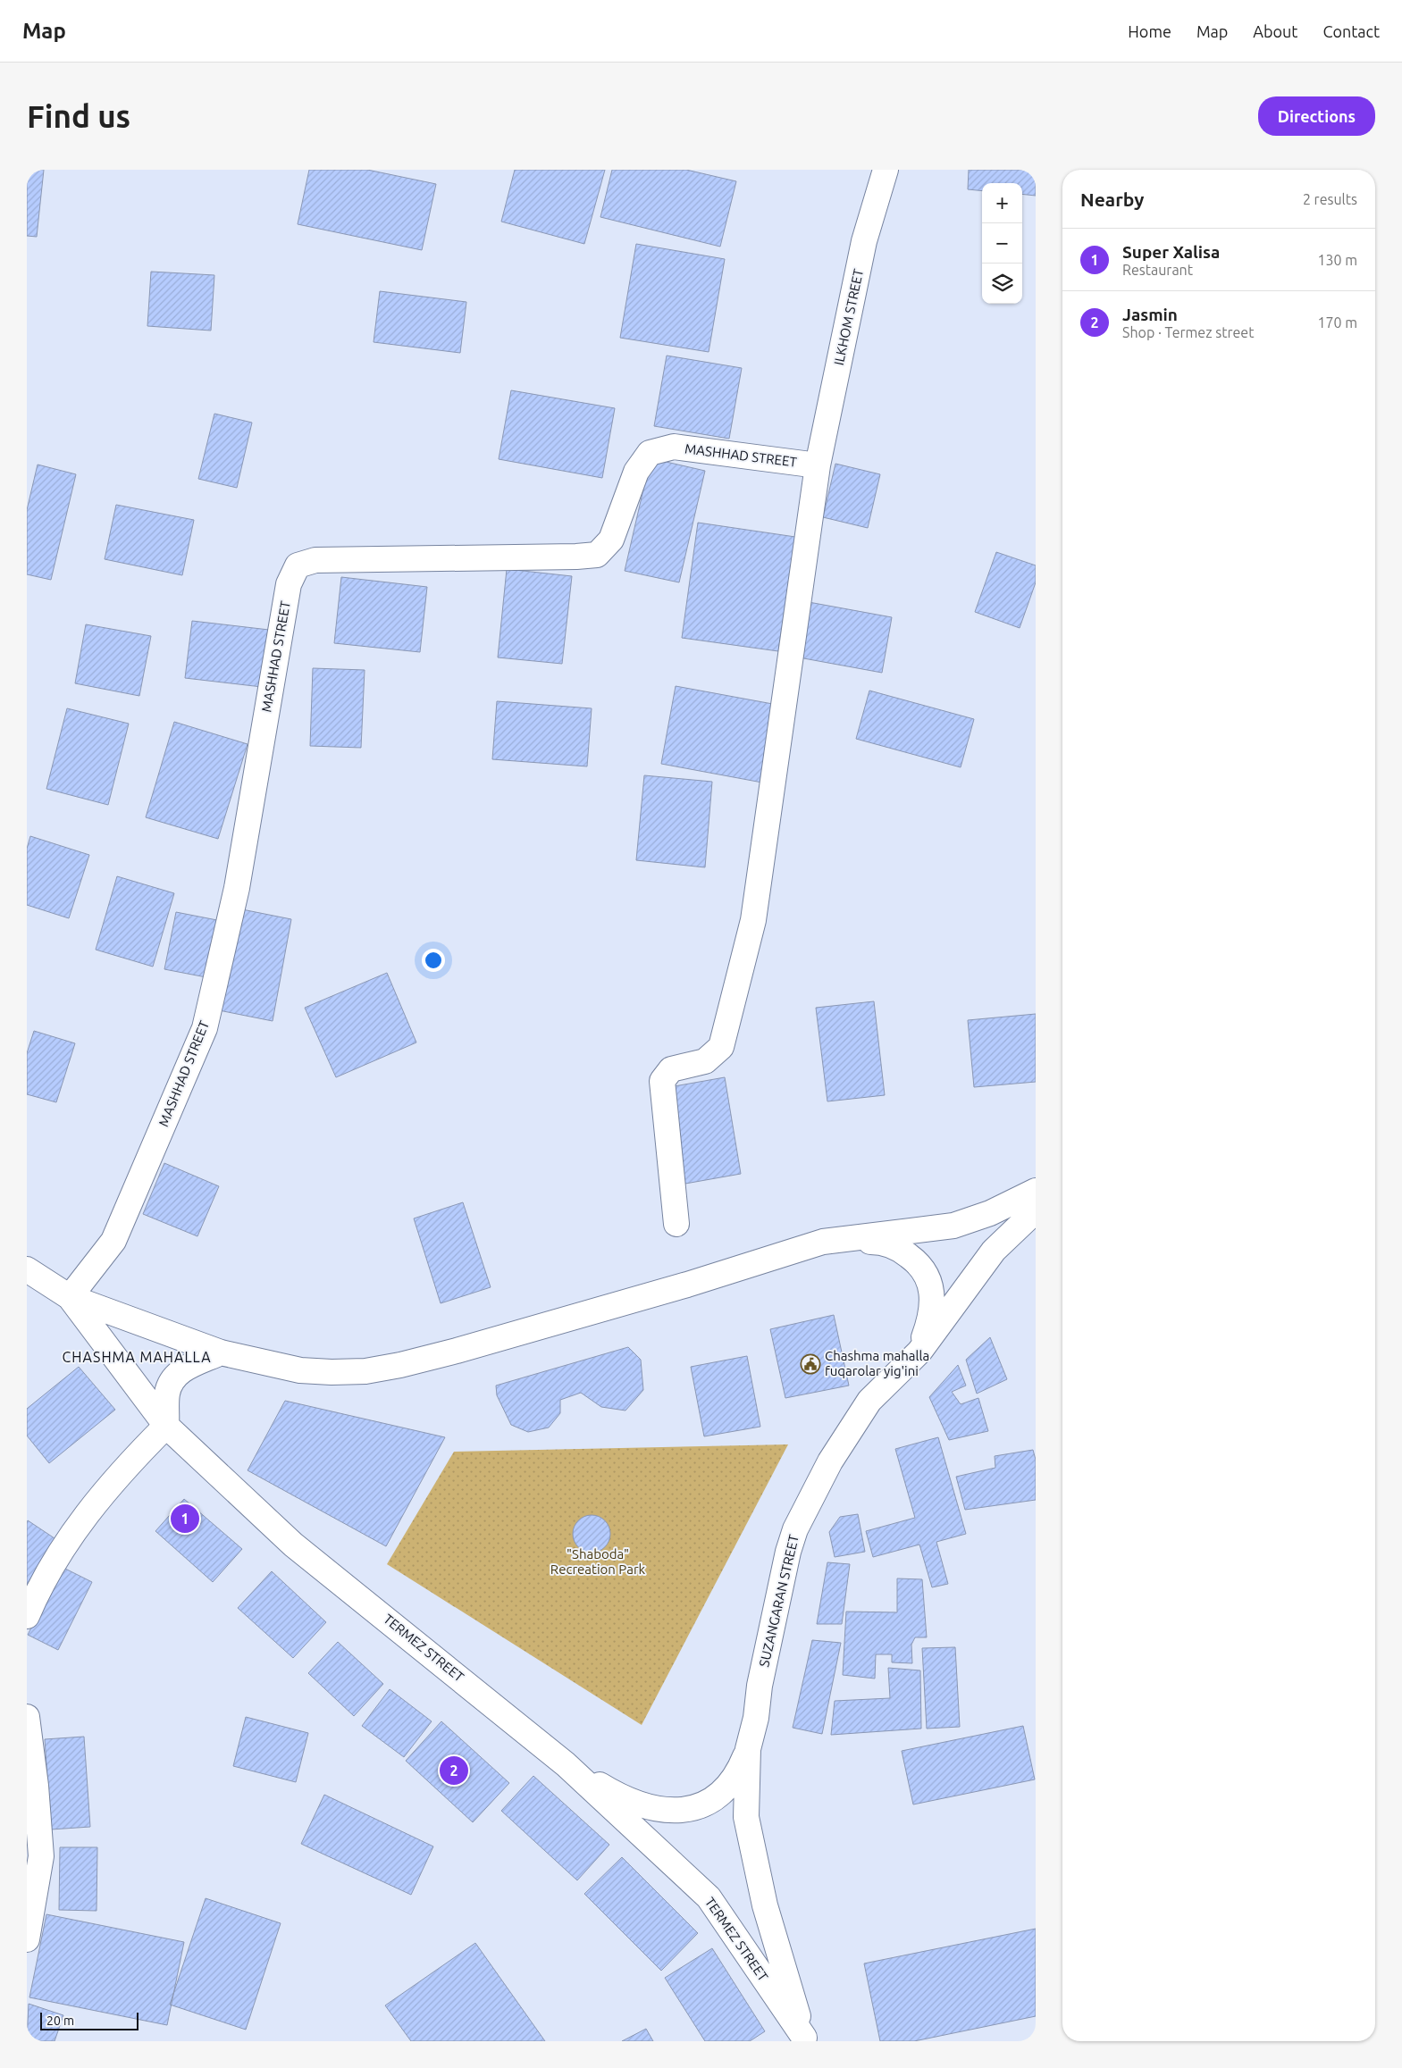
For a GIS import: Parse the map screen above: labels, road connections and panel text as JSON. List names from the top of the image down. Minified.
{"streets":{"main road":["ILKHOM STREET","MASHHAD STREET","SUZANGARAN STREET","TERMEZ STREET"]},"crossings":[["ILKHOM STREET","MASHHAD STREET"],["MASHHAD STREET","TERMEZ STREET"],["SUZANGARAN STREET","TERMEZ STREET"]],"districts":["CHASHMA MAHALLA"],"parks":["\"Shaboda\" Recreation Park"],"places":{"public building":["Chashma mahalla fuqarolar yig'ini"]},"scale_bar":"20 m","page":{"header":"Map","nav":["Home","Map","About","Contact"],"buttons":"Directions","title":"Find us","heading":["Nearby","2 results"],"map_buttons":["+","−"],"list":[{"mark":"1","name":"Super Xalisa","note":"Restaurant","value":"130 m"},{"mark":"2","name":"Jasmin","note":"Shop · Termez street","value":"170 m"}],"pins":["1","2"],"scale":"20 m"}}
